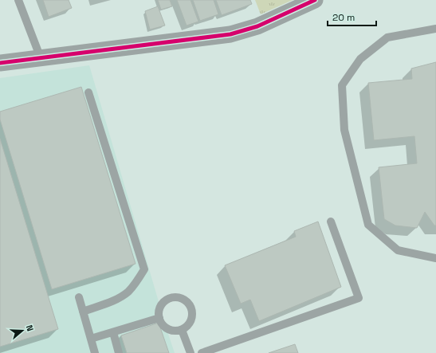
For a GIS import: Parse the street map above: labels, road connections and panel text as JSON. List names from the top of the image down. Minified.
{"scale_bar":"20 m","north":"right"}
